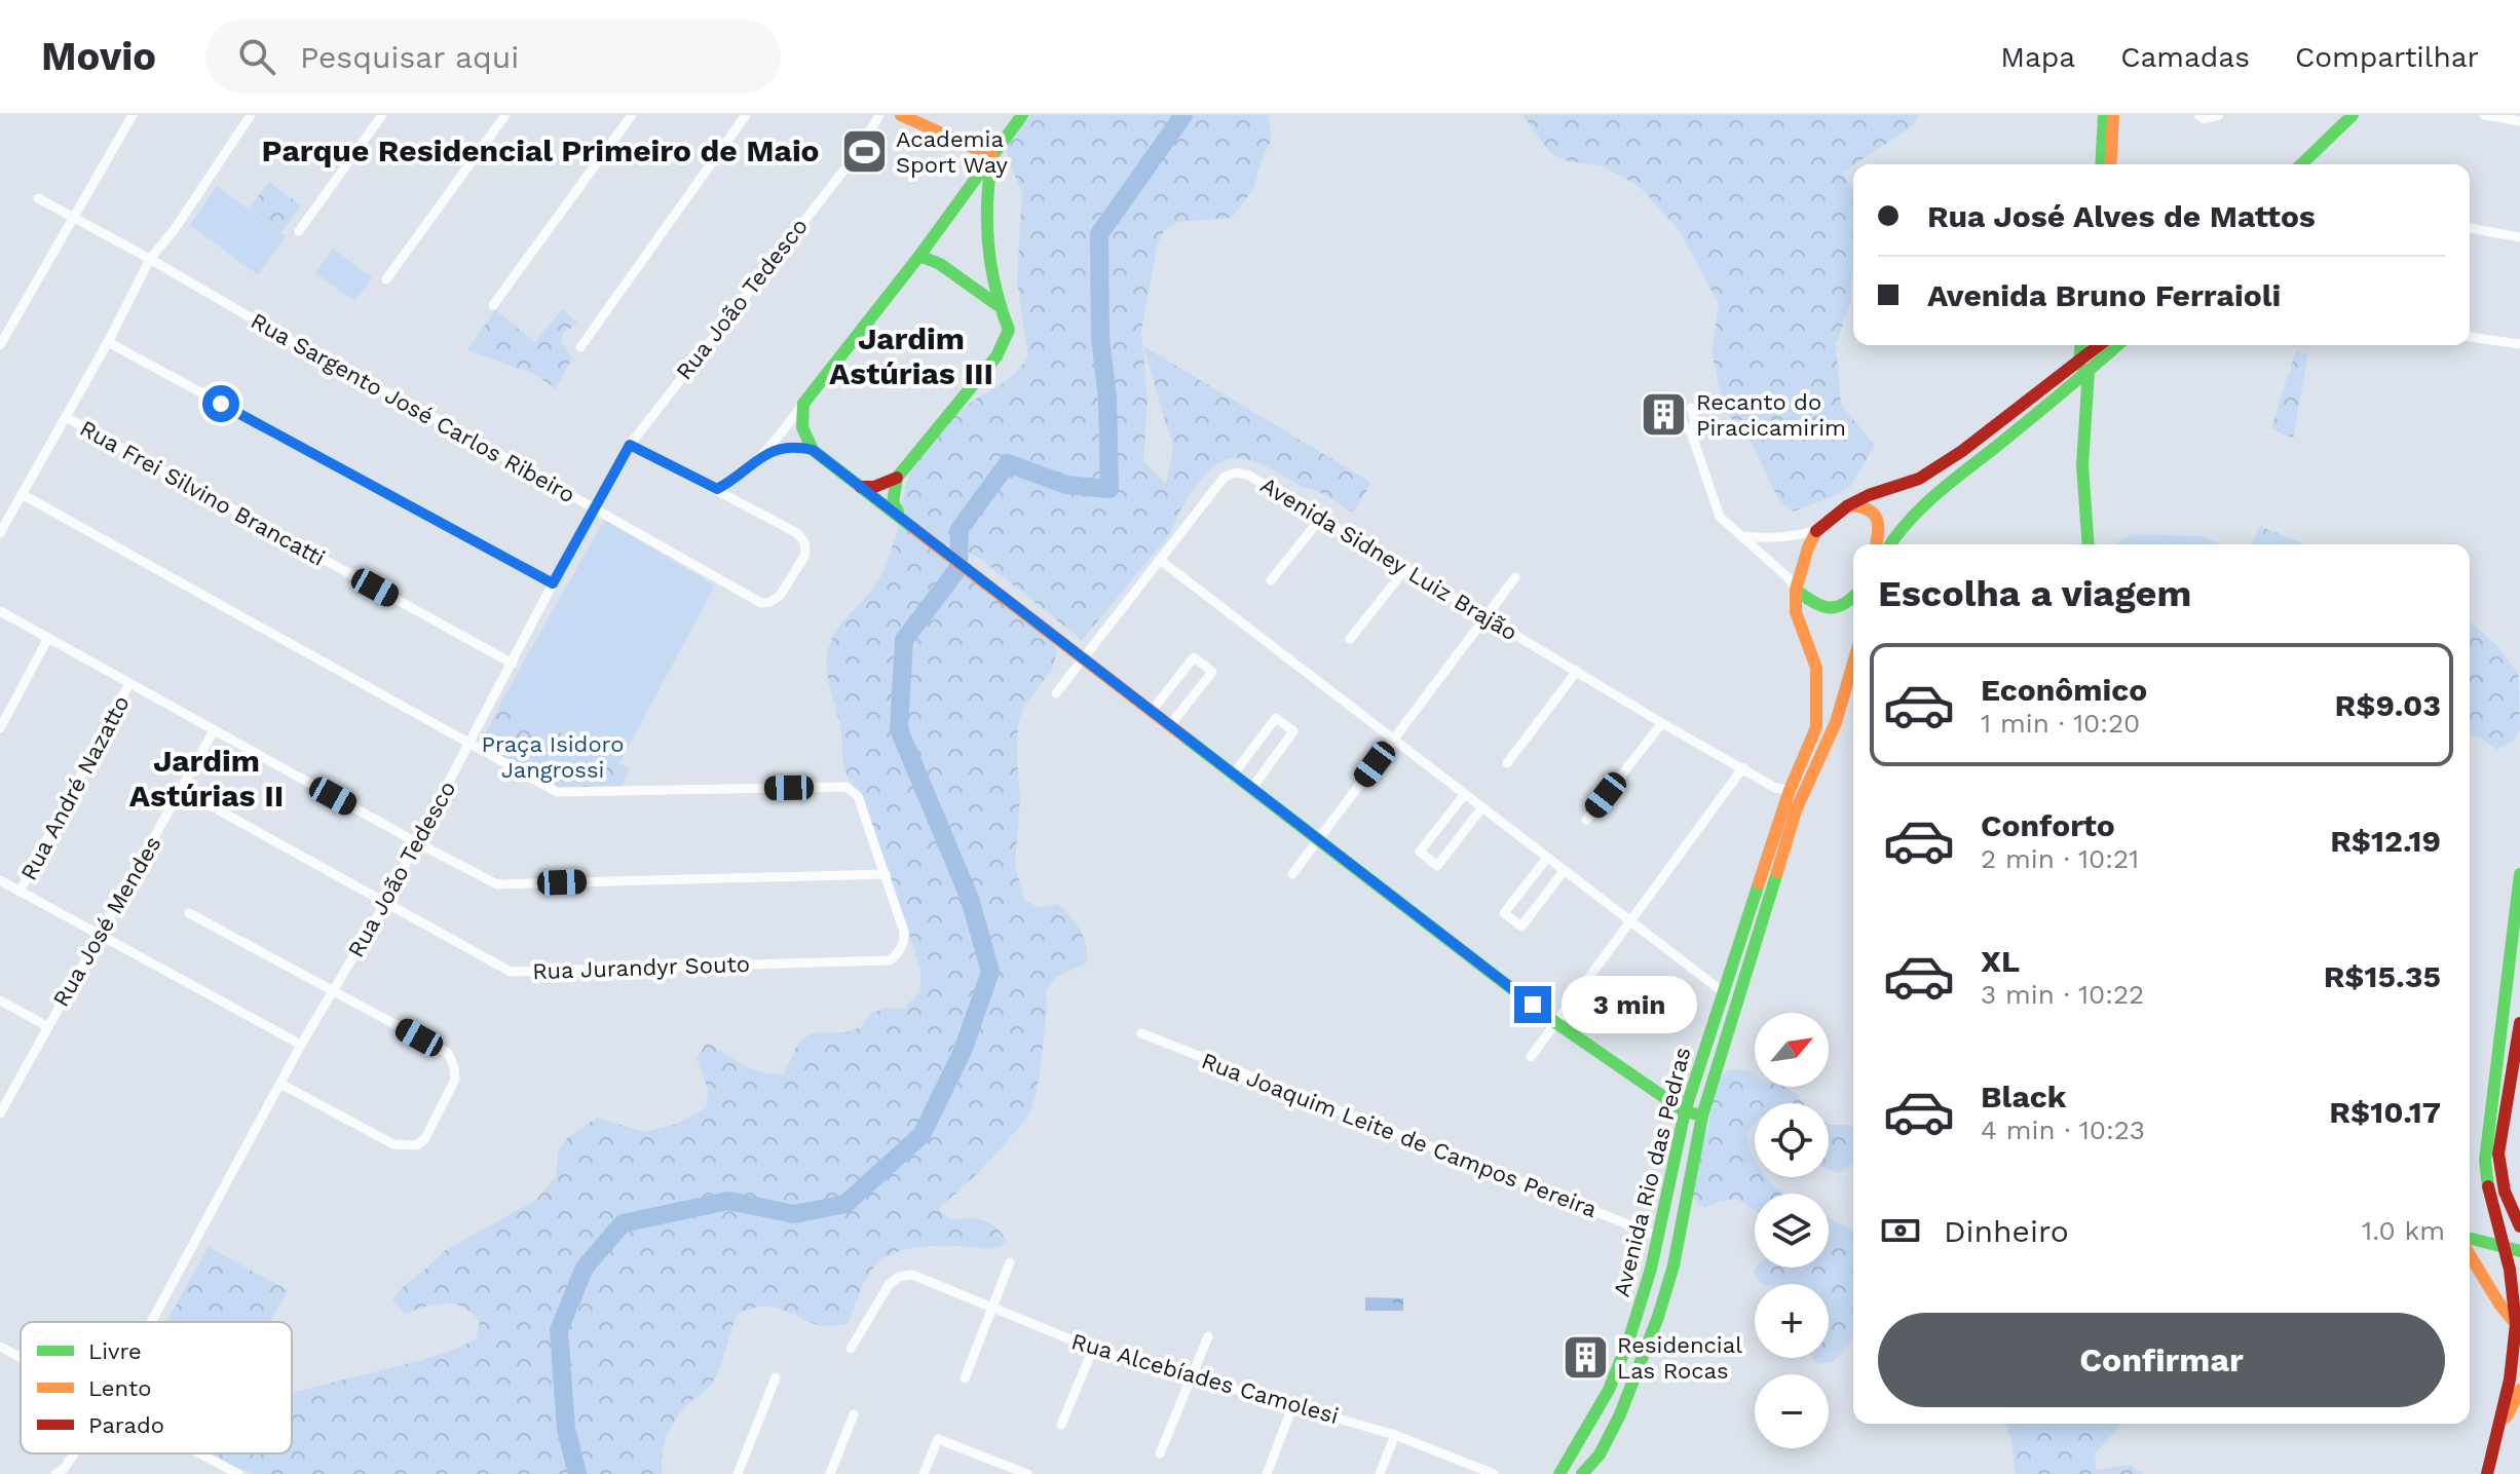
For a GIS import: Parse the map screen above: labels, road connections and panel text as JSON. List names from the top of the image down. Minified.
{"streets":{"street":["Rua João Tedesco","Rua Sargento José Carlos Ribeiro","Rua Frei Silvino Brancatti","Avenida Sidney Luiz Brajão","Rua André Nazatto","Rua José Mendes","Rua Jurandyr Souto","Rua Joaquim Leite de Campos Pereira","Avenida Rio das Pedras","Rua Alcebíades Camolesi"]},"crossings":[["Rua João Tedesco","Rua Sargento José Carlos Ribeiro"],["Rua João Tedesco","Rua Frei Silvino Brancatti"],["Rua João Tedesco","Rua Jurandyr Souto"],["Avenida Sidney Luiz Brajão","Avenida Rio das Pedras"],["Rua José Mendes","Rua Jurandyr Souto"],["Rua Joaquim Leite de Campos Pereira","Avenida Rio das Pedras"]],"districts":["Parque Residencial Primeiro de Maio","Jardim Astúrias III","Jardim Astúrias II"],"parks":["Praça Isidoro Jangrossi"],"places":{"sports":["Academia Sport Way"],"building":["Recanto do Piracicamirim","Residencial Las Rocas"]},"legend":["Livre","Lento","Parado"],"north":"top right","page":{"header":"Movio","search":"Pesquisar aqui","nav":["Mapa","Camadas","Compartilhar"],"banner":["Rua José Alves de Mattos","Avenida Bruno Ferraioli"],"heading":"Escolha a viagem","list":[{"name":"Econômico","note":"1 min · 10:20","value":"R$9.03"},{"name":"Conforto","note":"2 min · 10:21","value":"R$12.19"},{"name":"XL","note":"3 min · 10:22","value":"R$15.35"},{"name":"Black","note":"4 min · 10:23","value":"R$10.17"}],"bubble":"3 min","map_buttons":["+","−"],"pay":["Dinheiro","1.0 km"],"buttons":"Confirmar"}}
